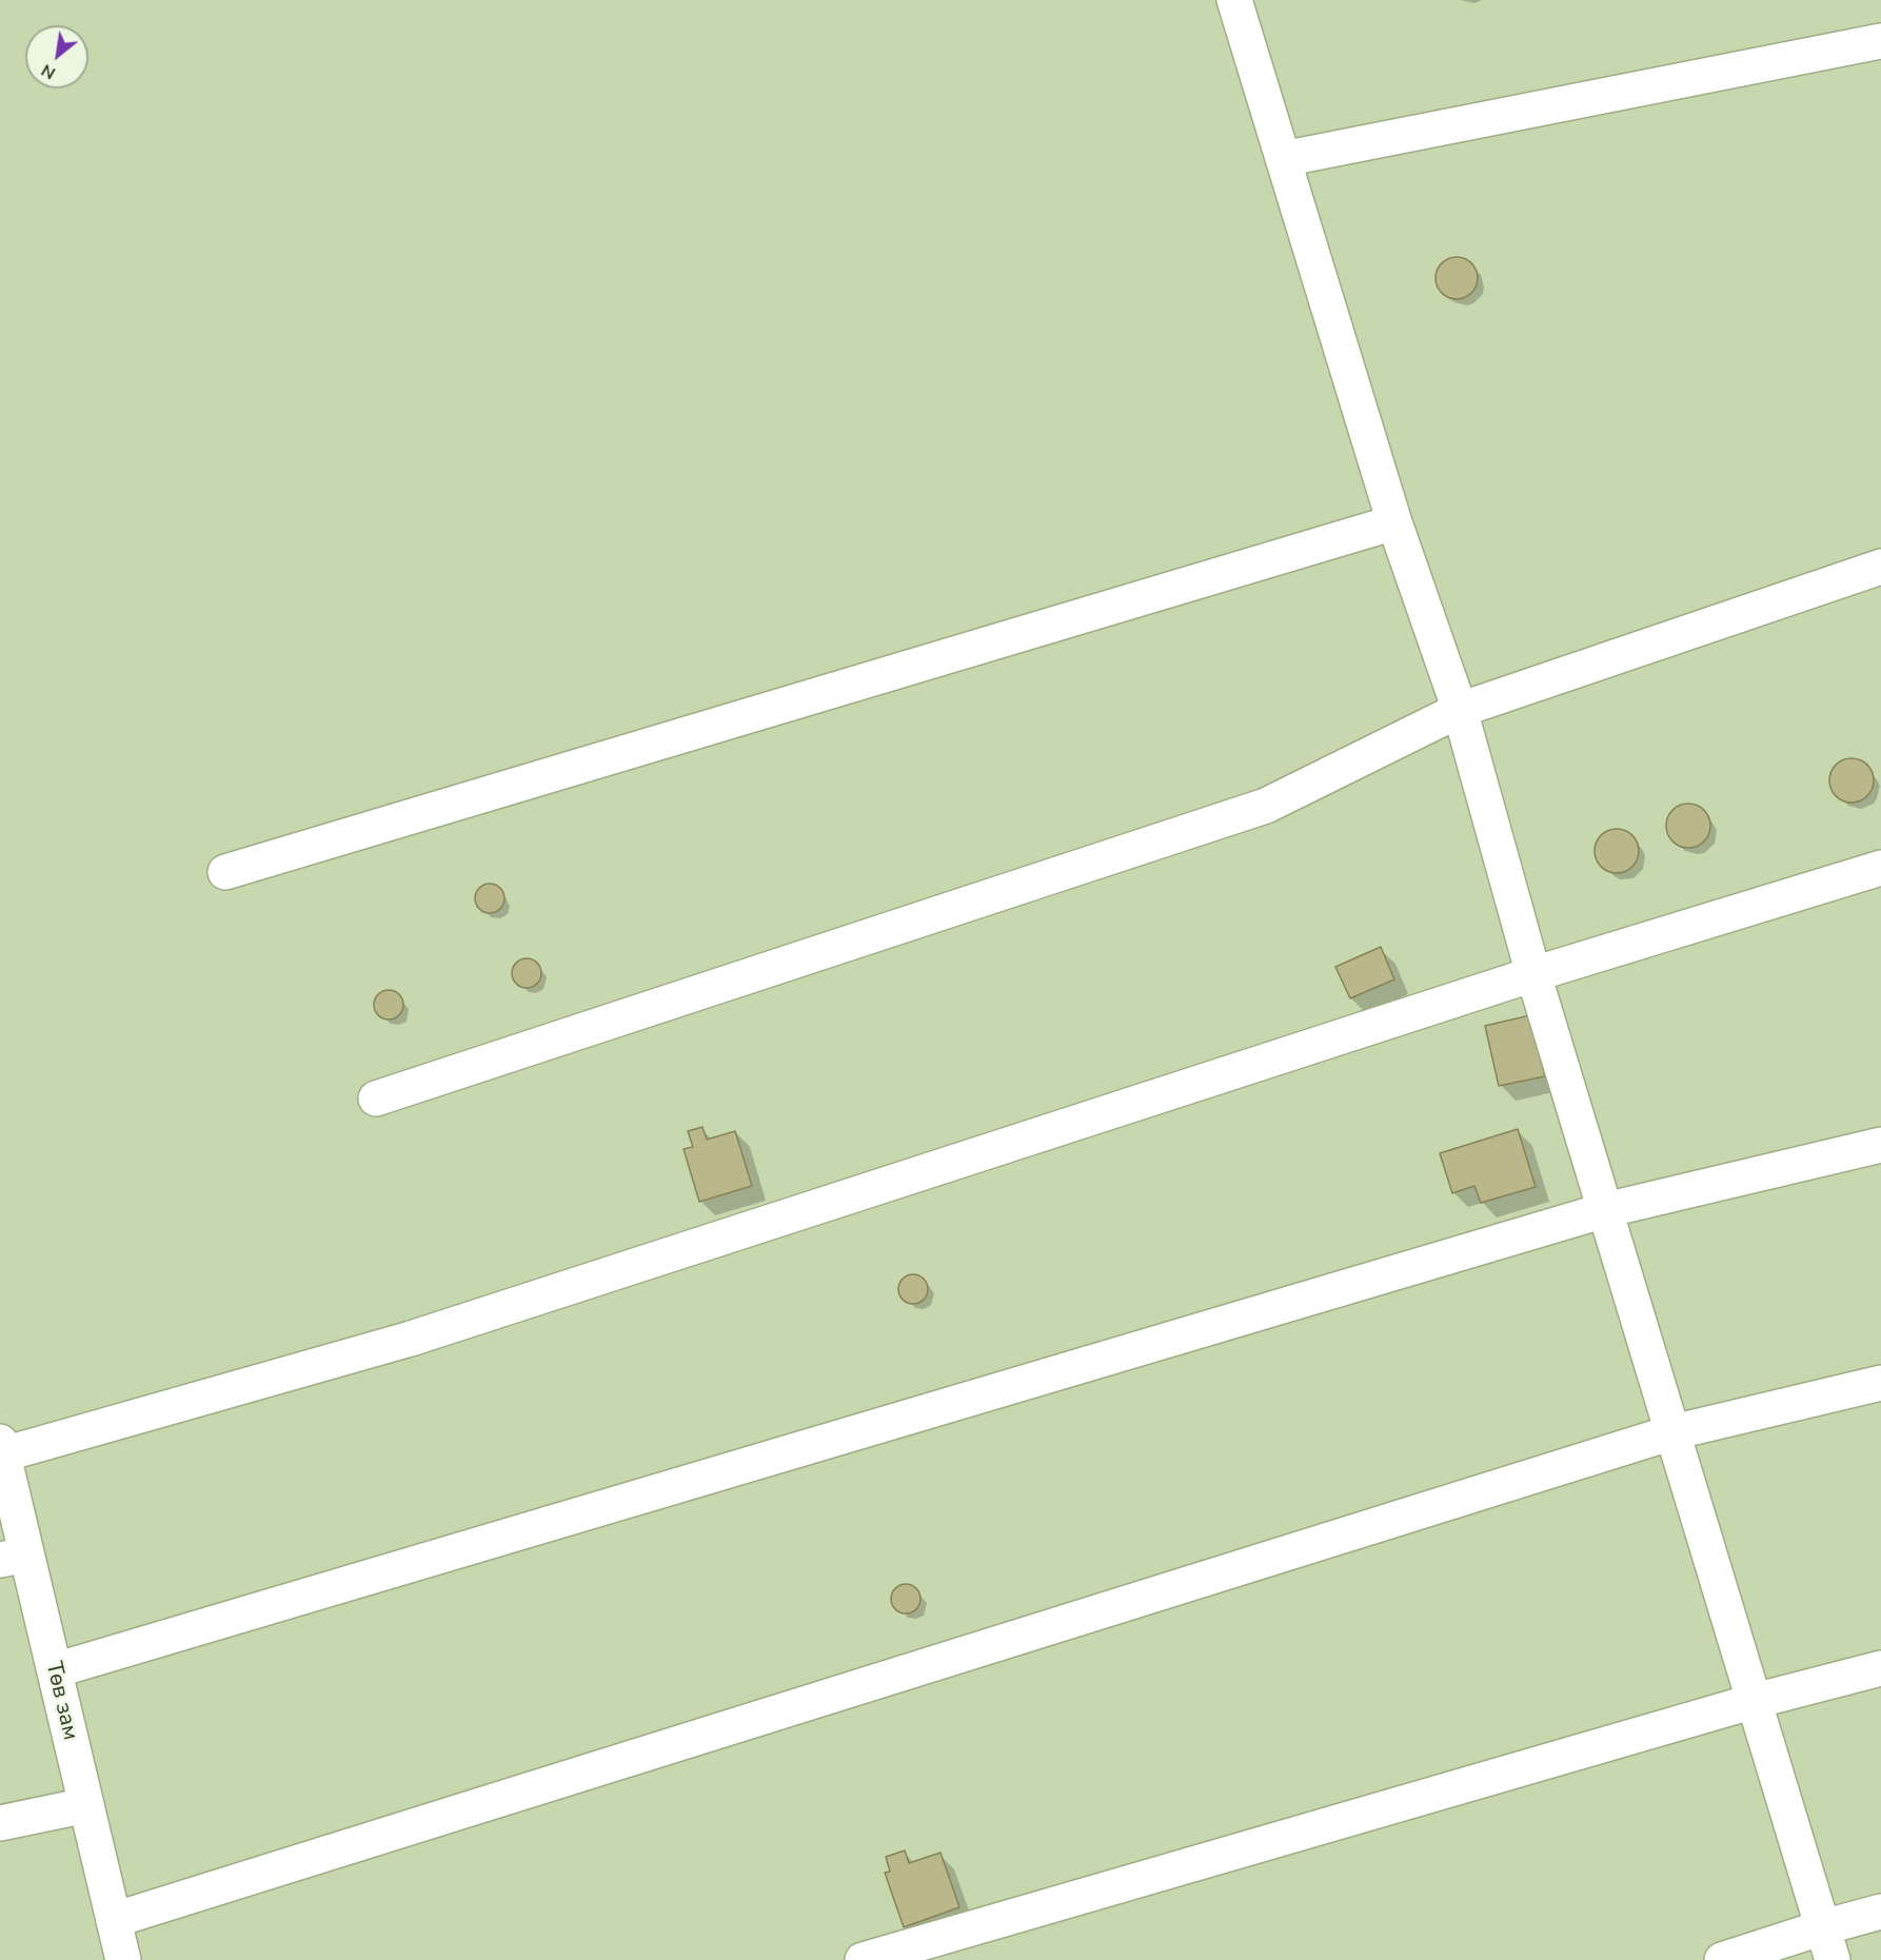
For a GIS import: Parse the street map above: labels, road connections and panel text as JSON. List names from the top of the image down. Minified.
{"streets":{"street":["Төв зам"]},"north":"bottom left"}
